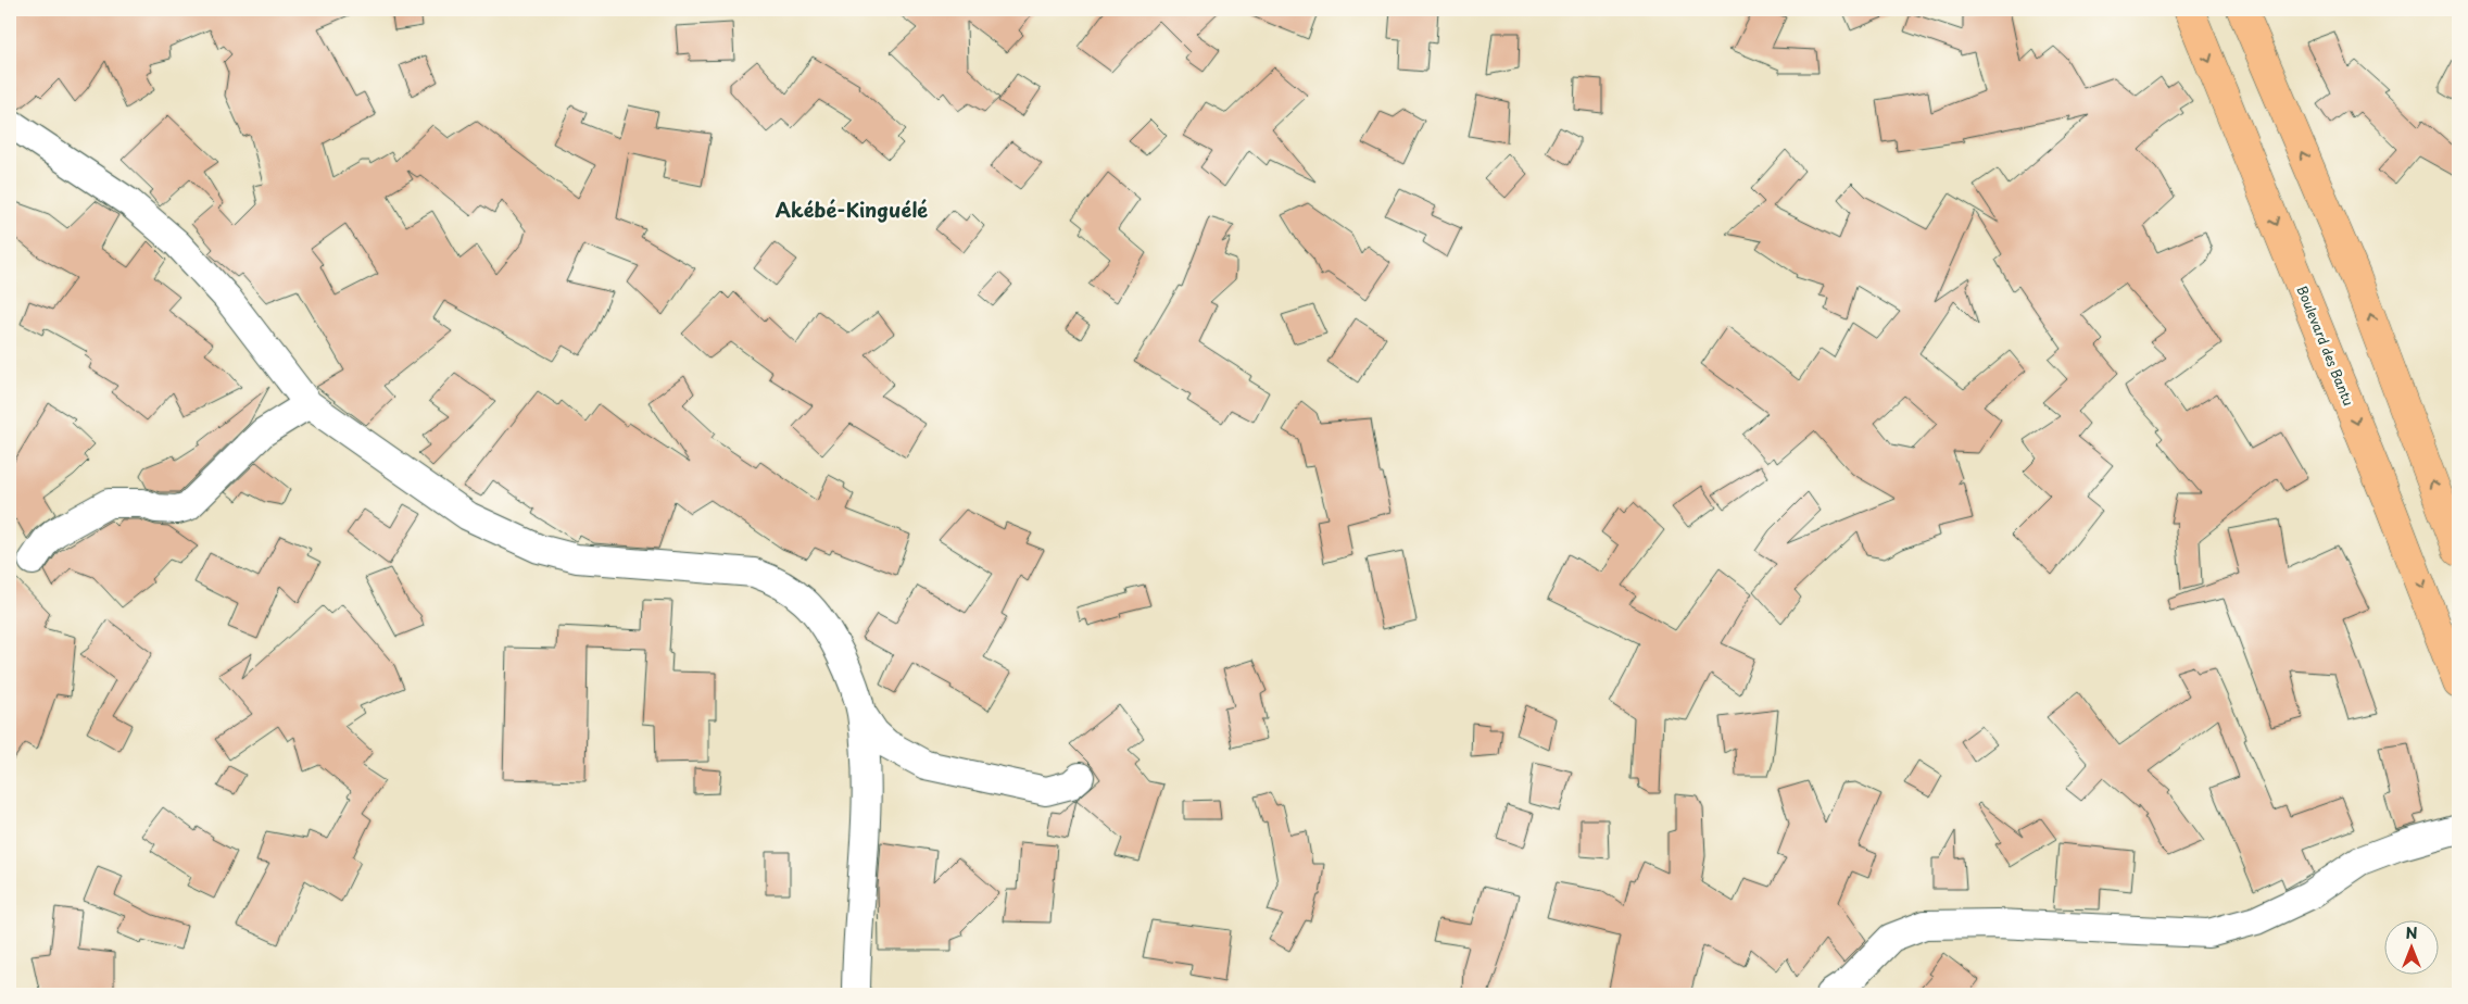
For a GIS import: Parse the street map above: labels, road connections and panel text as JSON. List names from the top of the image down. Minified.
{"streets":{"highway":["Boulevard des Bantu"]},"districts":["Akébé-Kinguélé"],"north":"top"}
